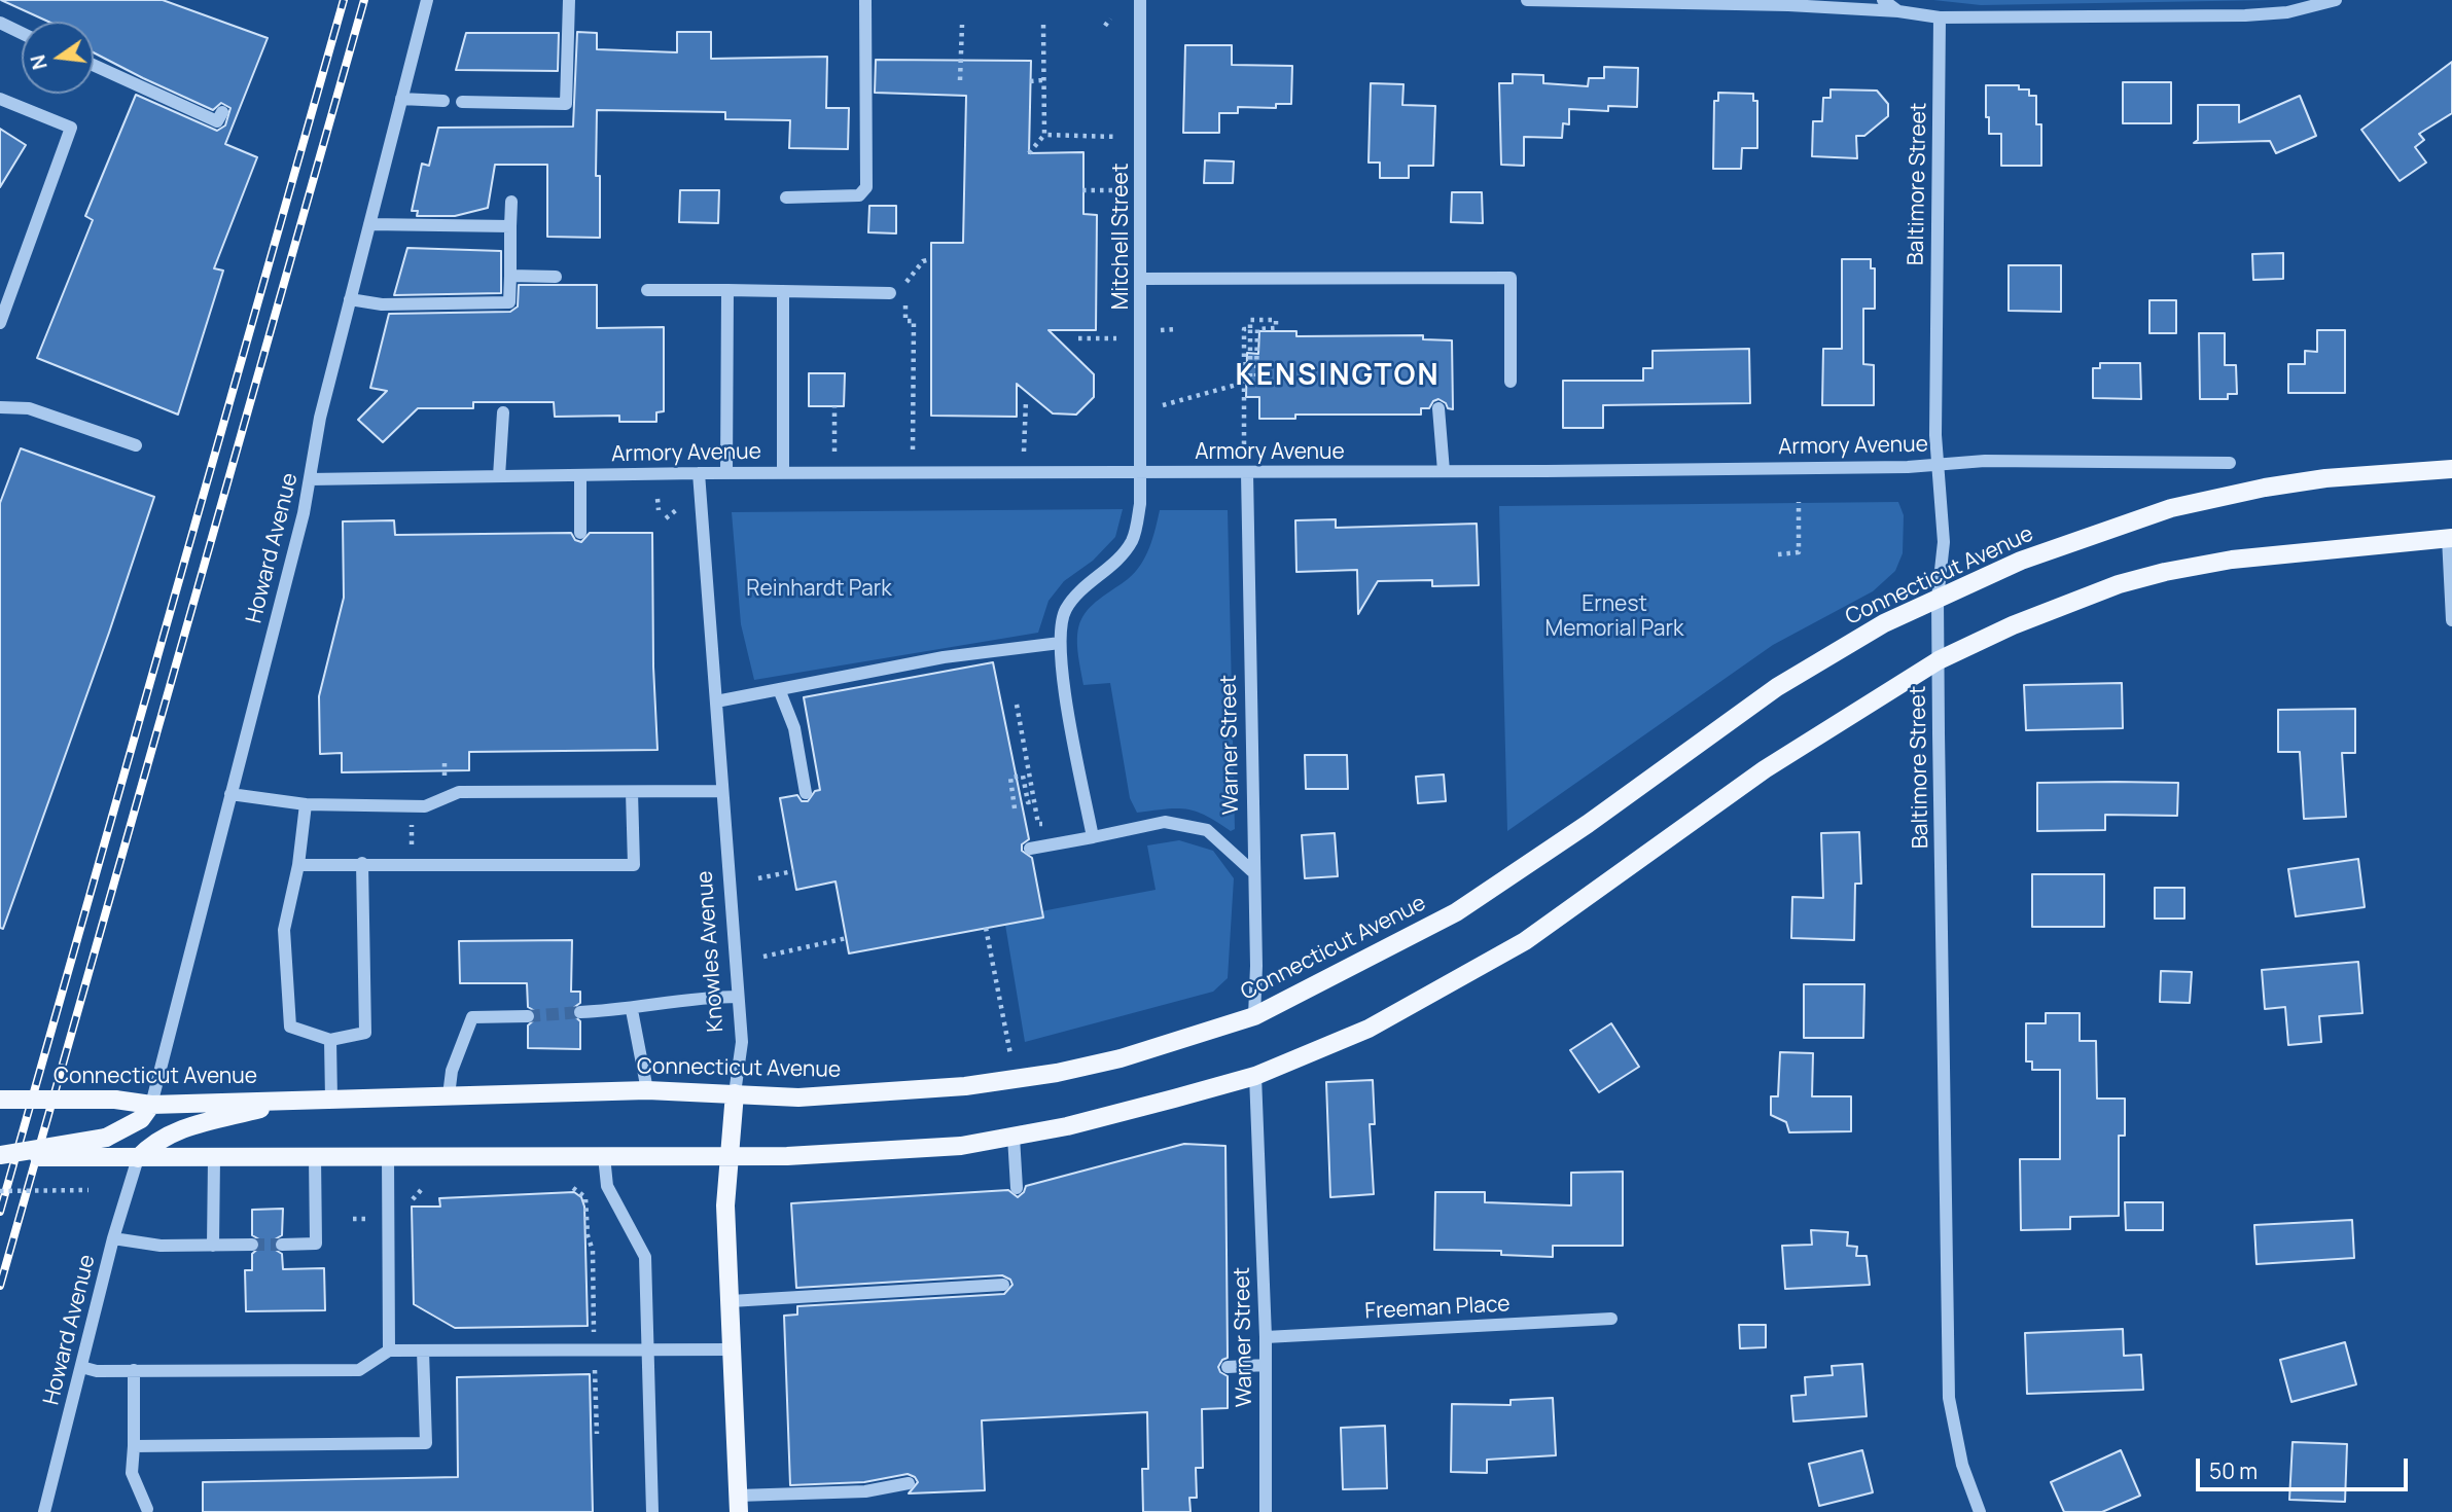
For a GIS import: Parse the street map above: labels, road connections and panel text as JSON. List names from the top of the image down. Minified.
{"streets":{"main road":["Connecticut Avenue","Knowles Avenue"],"street":["Baltimore Street","Mitchell Street","Armory Avenue","Howard Avenue","Warner Street","Freeman Place"]},"crossings":[["Baltimore Street","Armory Avenue"],["Baltimore Street","Connecticut Avenue"],["Mitchell Street","Armory Avenue"],["Armory Avenue","Howard Avenue"],["Armory Avenue","Warner Street"],["Armory Avenue","Knowles Avenue"],["Howard Avenue","Connecticut Avenue"],["Connecticut Avenue","Warner Street"],["Connecticut Avenue","Knowles Avenue"],["Warner Street","Freeman Place"]],"districts":["KENSINGTON"],"parks":["Reinhardt Park","Ernest Memorial Park"],"scale_bar":"50 m","north":"left"}
